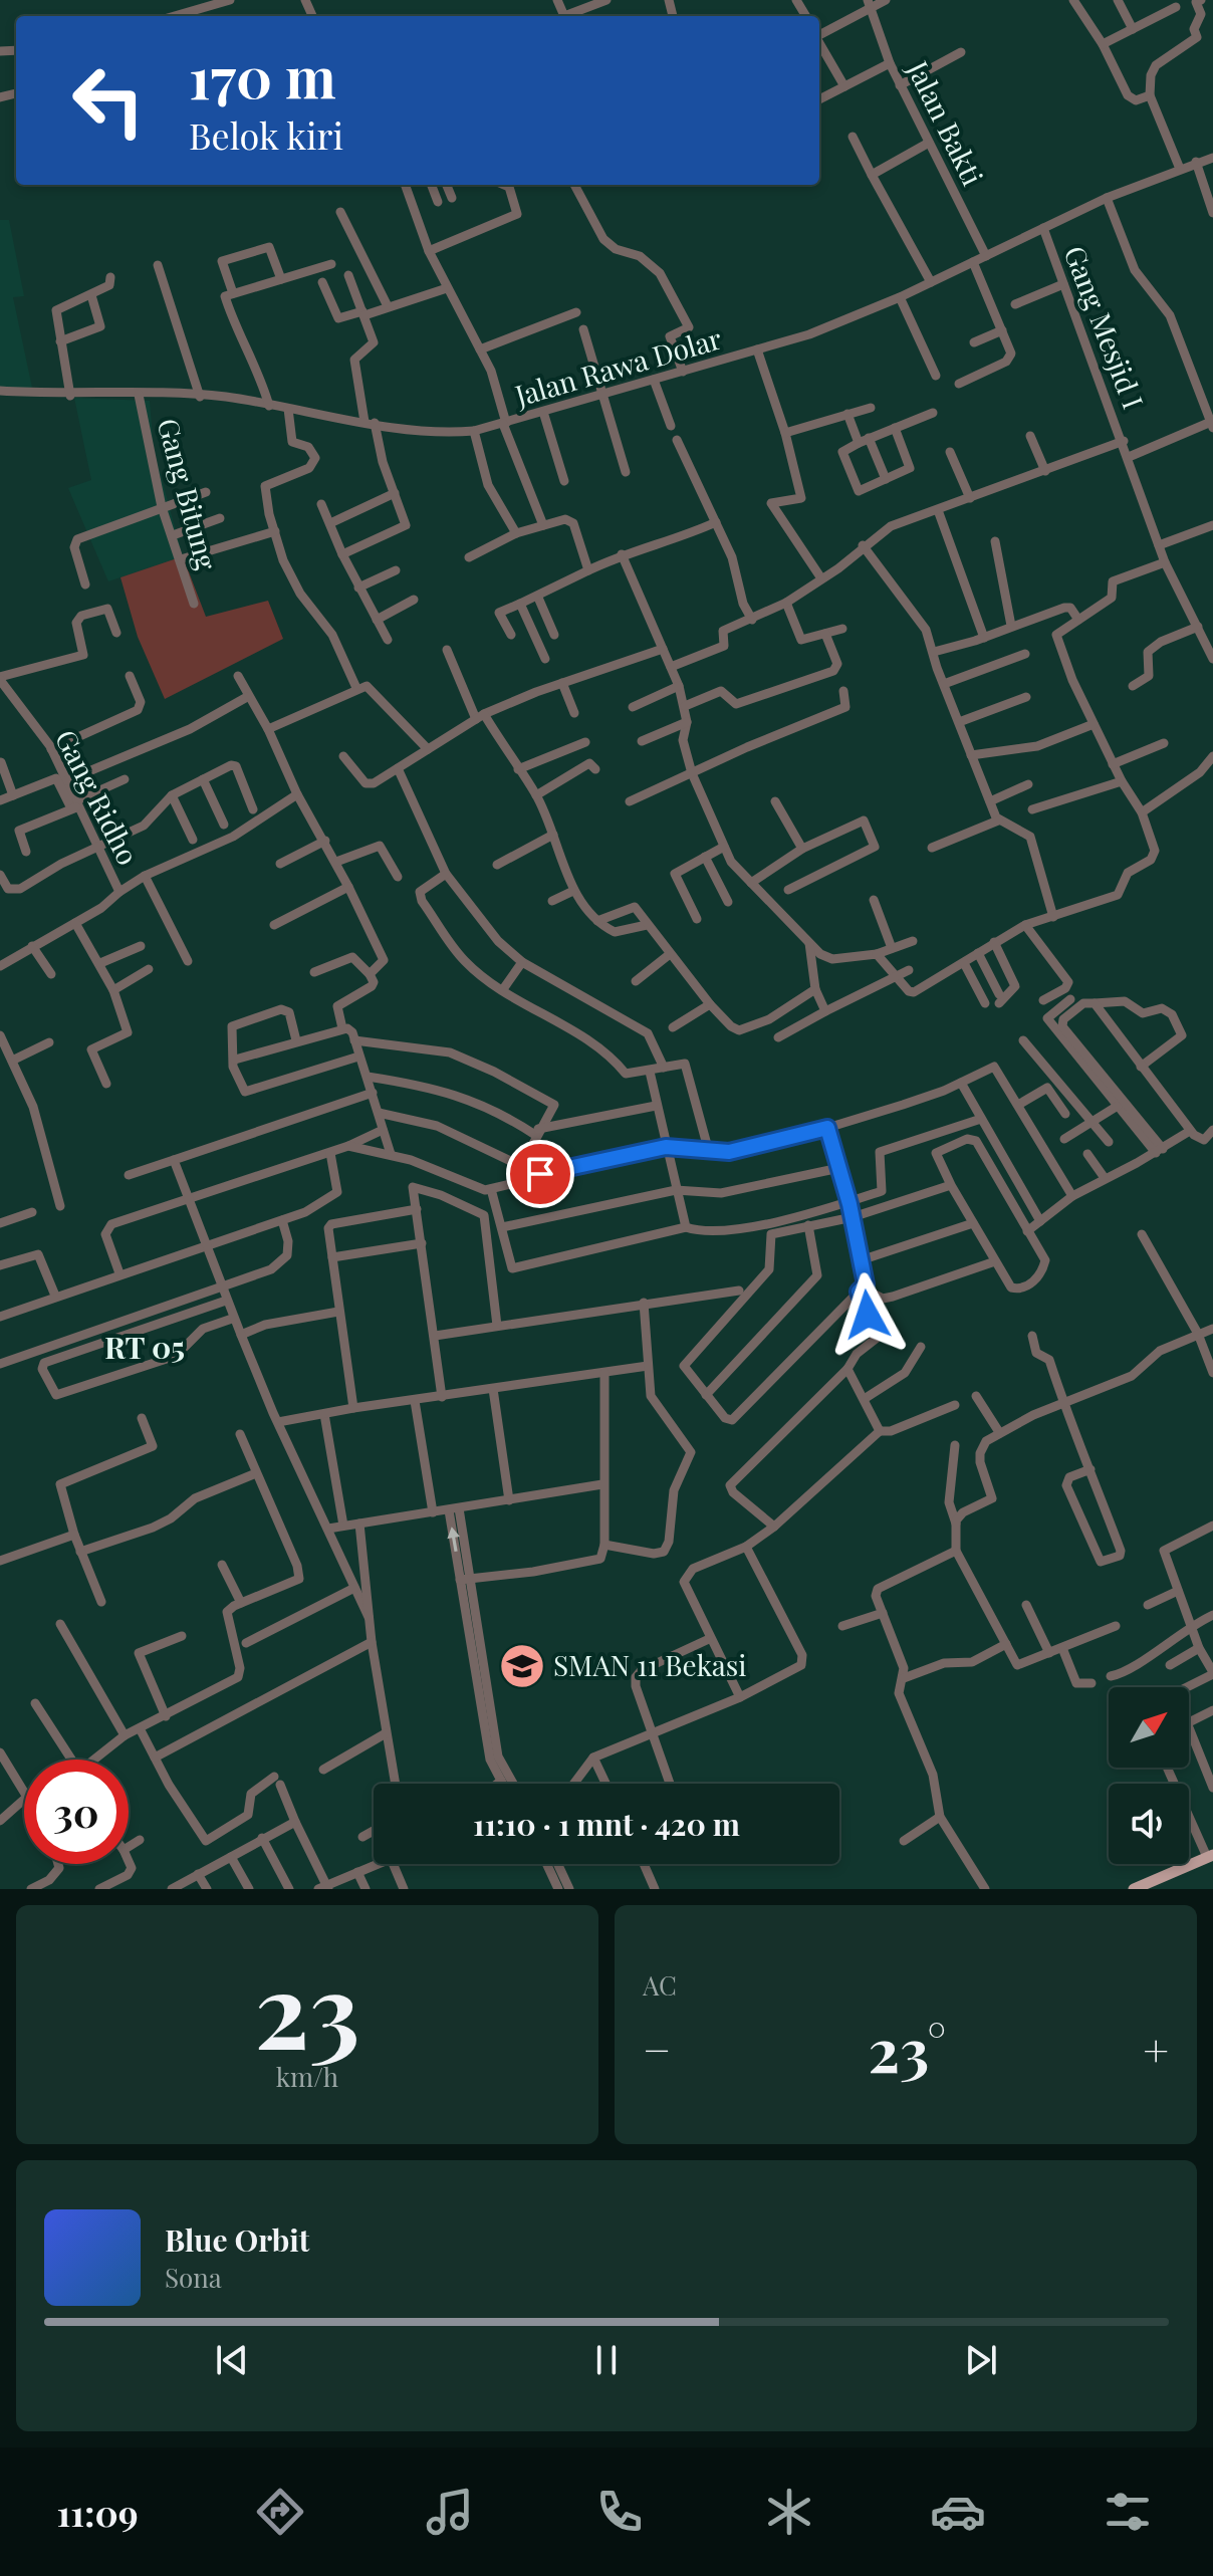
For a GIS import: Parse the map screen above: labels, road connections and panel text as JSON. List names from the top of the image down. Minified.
{"streets":{"street":["Jalan Bakti","Gang Mesjid I","Jalan Rawa Dolar","Gang Bitung","Gang Ridho"]},"crossings":[["Jalan Bakti","Jalan Rawa Dolar"],["Gang Mesjid I","Jalan Rawa Dolar"],["Jalan Rawa Dolar","Gang Bitung"]],"districts":["RT 05"],"places":{"school or university":["SMAN 11 Bekasi"]},"north":"top right","page":{"turn":["170 m","Belok kiri"],"limit":"30","trip":"11:10 · 1 mnt · 420 m","tile":[["23","km/h"],"AC"],"heat":["−","23°","+"],"song":["Blue Orbit","Sona"],"tabs":"11:09"}}
